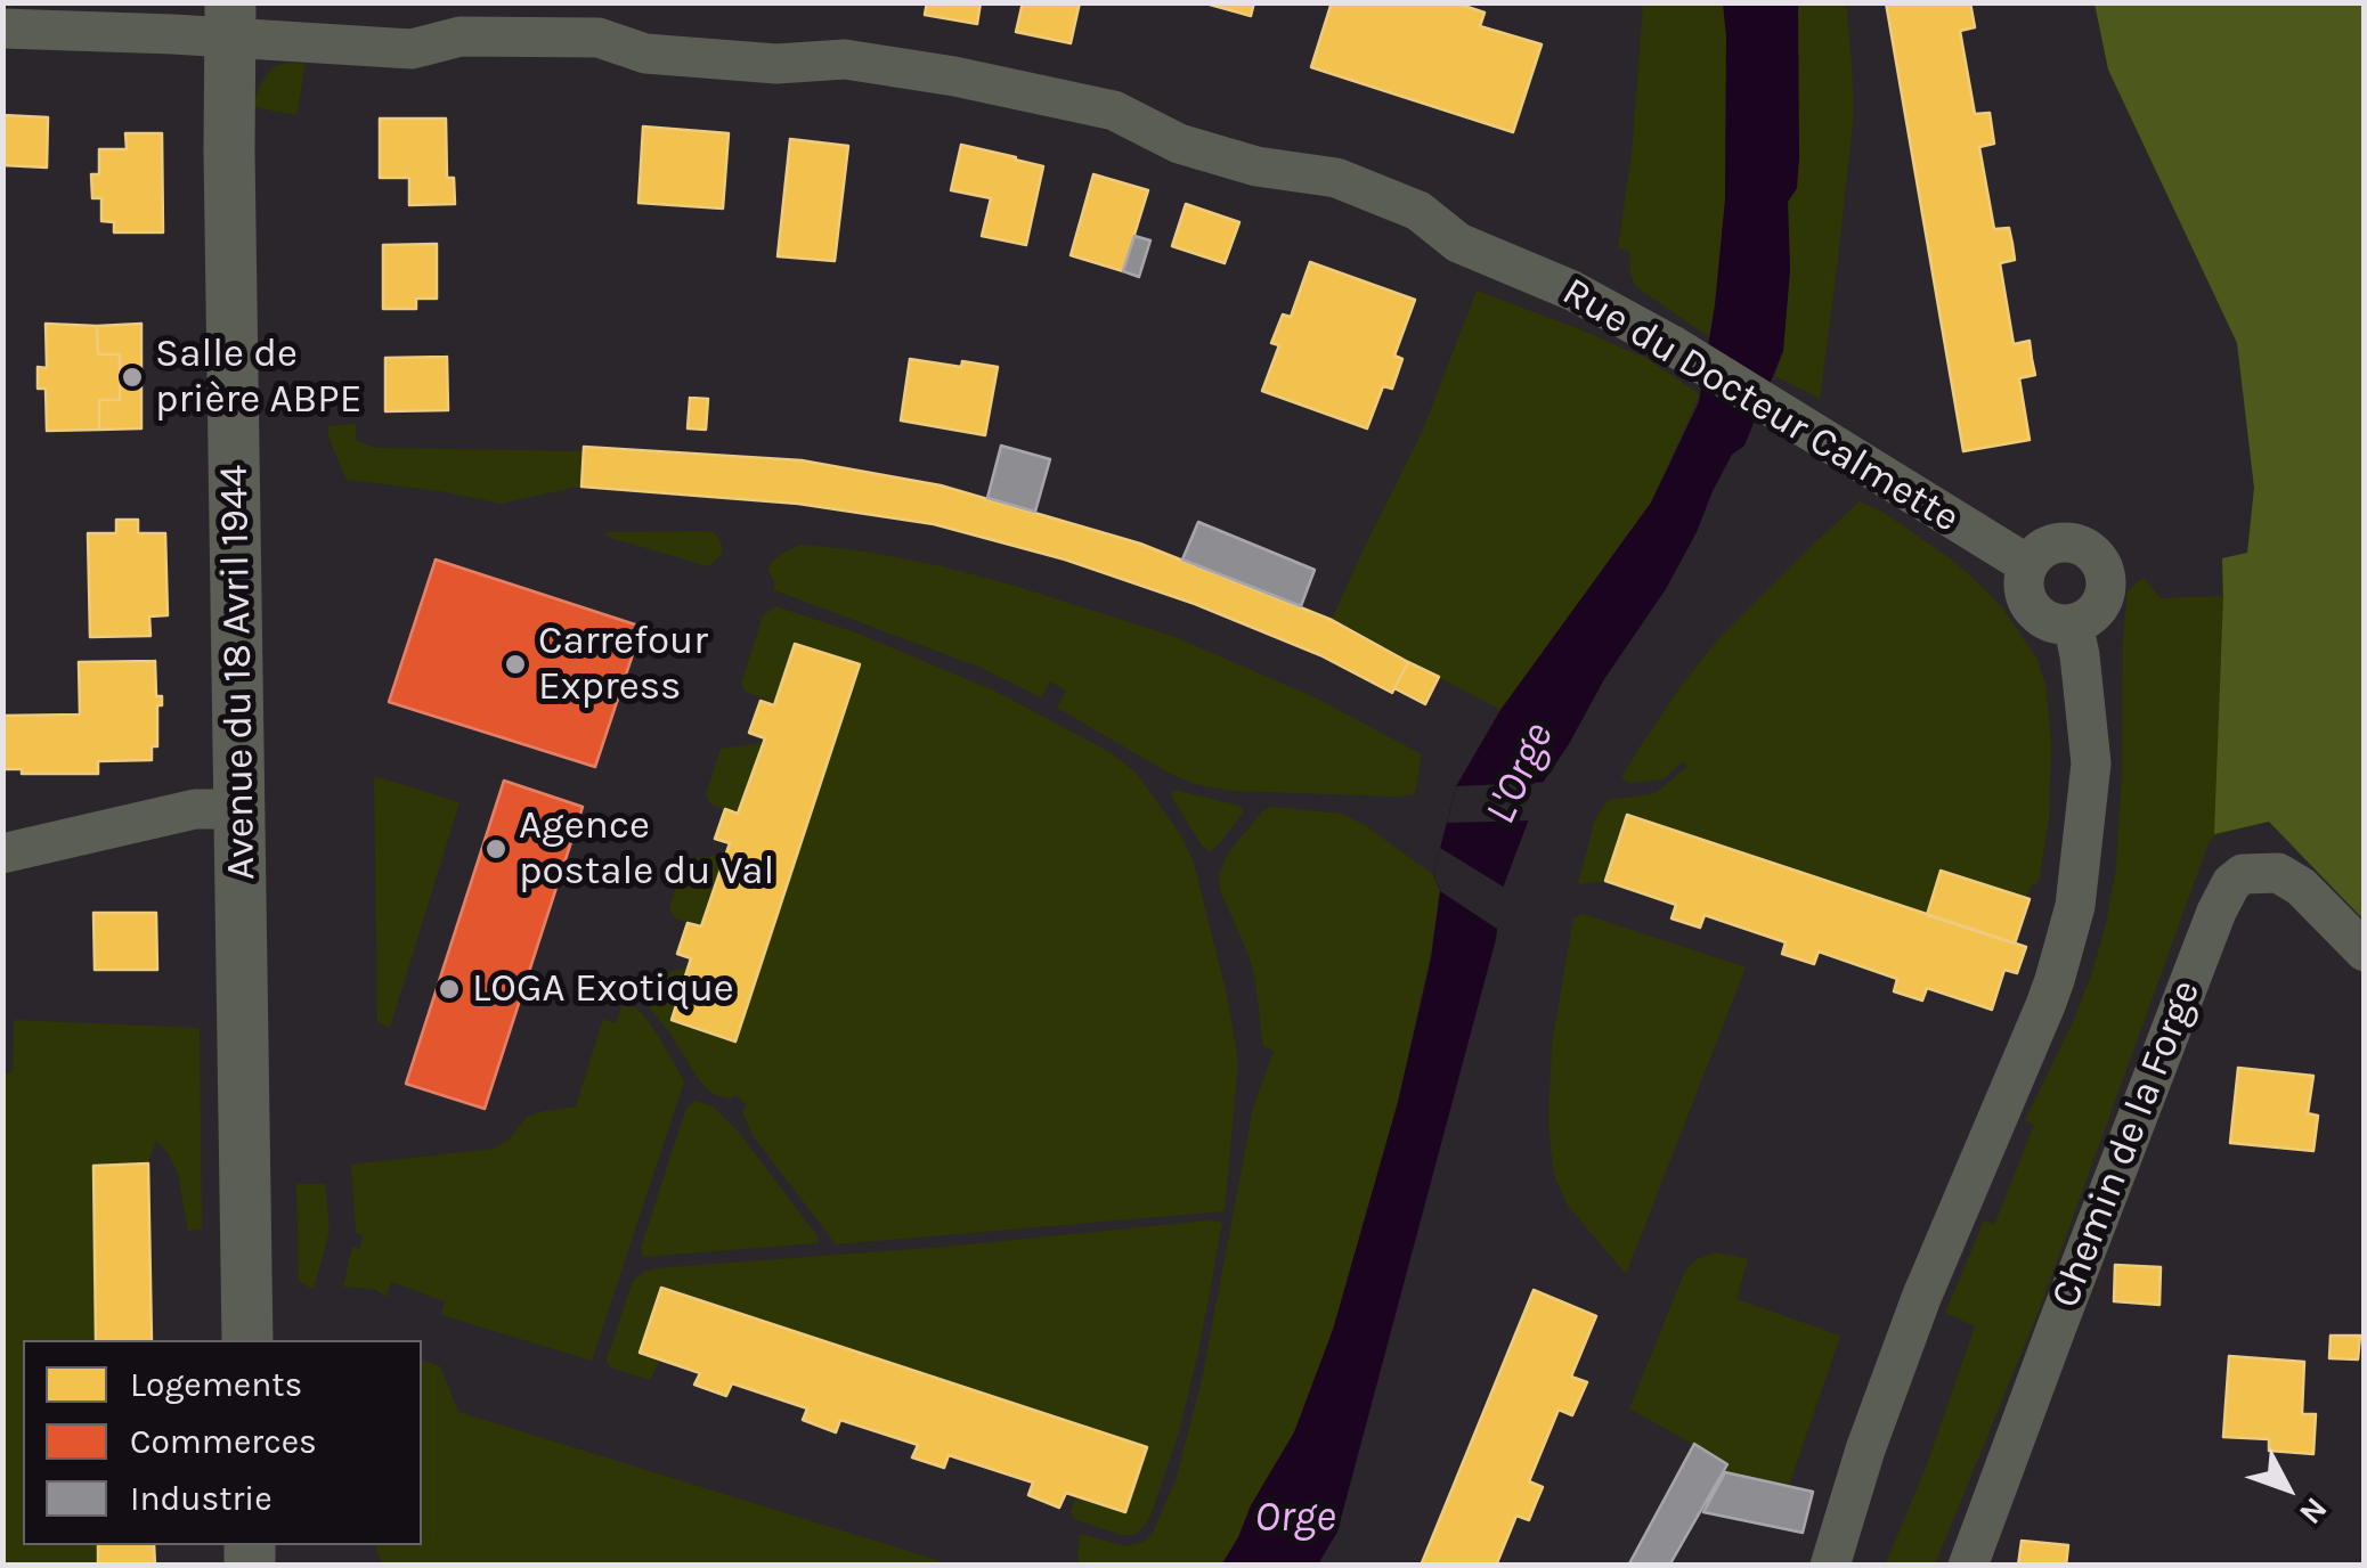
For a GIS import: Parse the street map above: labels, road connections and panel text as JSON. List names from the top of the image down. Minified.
{"streets":{"street":["Rue du Docteur Calmette","Avenue du 18 Avril 1944","Chemin de la Forge"]},"crossings":[["Rue du Docteur Calmette","Avenue du 18 Avril 1944"]],"water":["L'Orge","Orge"],"places":["Salle de prière ABPE","Carrefour Express","Agence postale du Val","LOGA Exotique"],"legend":["Logements","Commerces","Industrie"],"north":"bottom right"}
